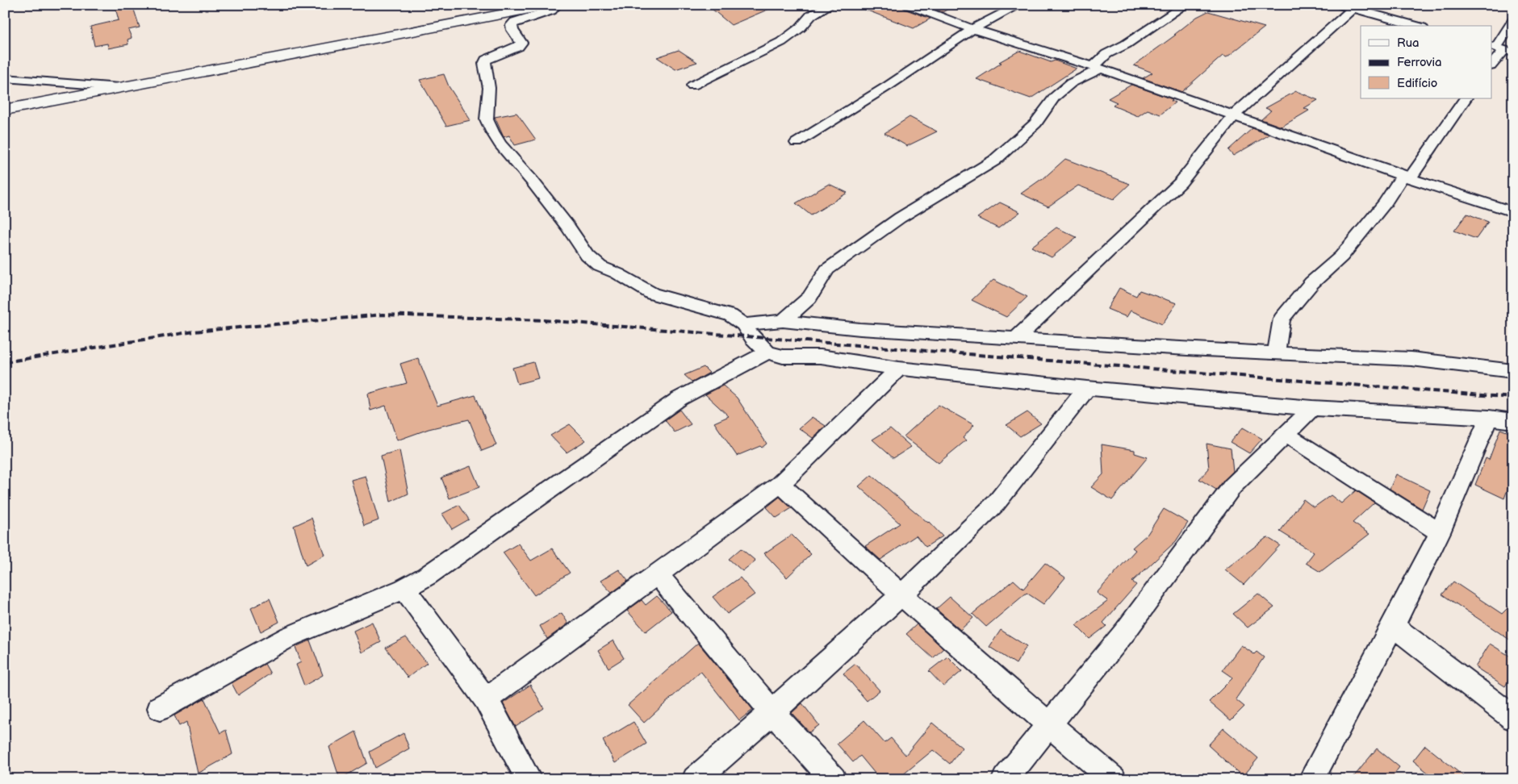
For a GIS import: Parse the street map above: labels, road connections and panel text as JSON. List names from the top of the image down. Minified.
{"legend":["Rua","Ferrovia","Edifício"]}
